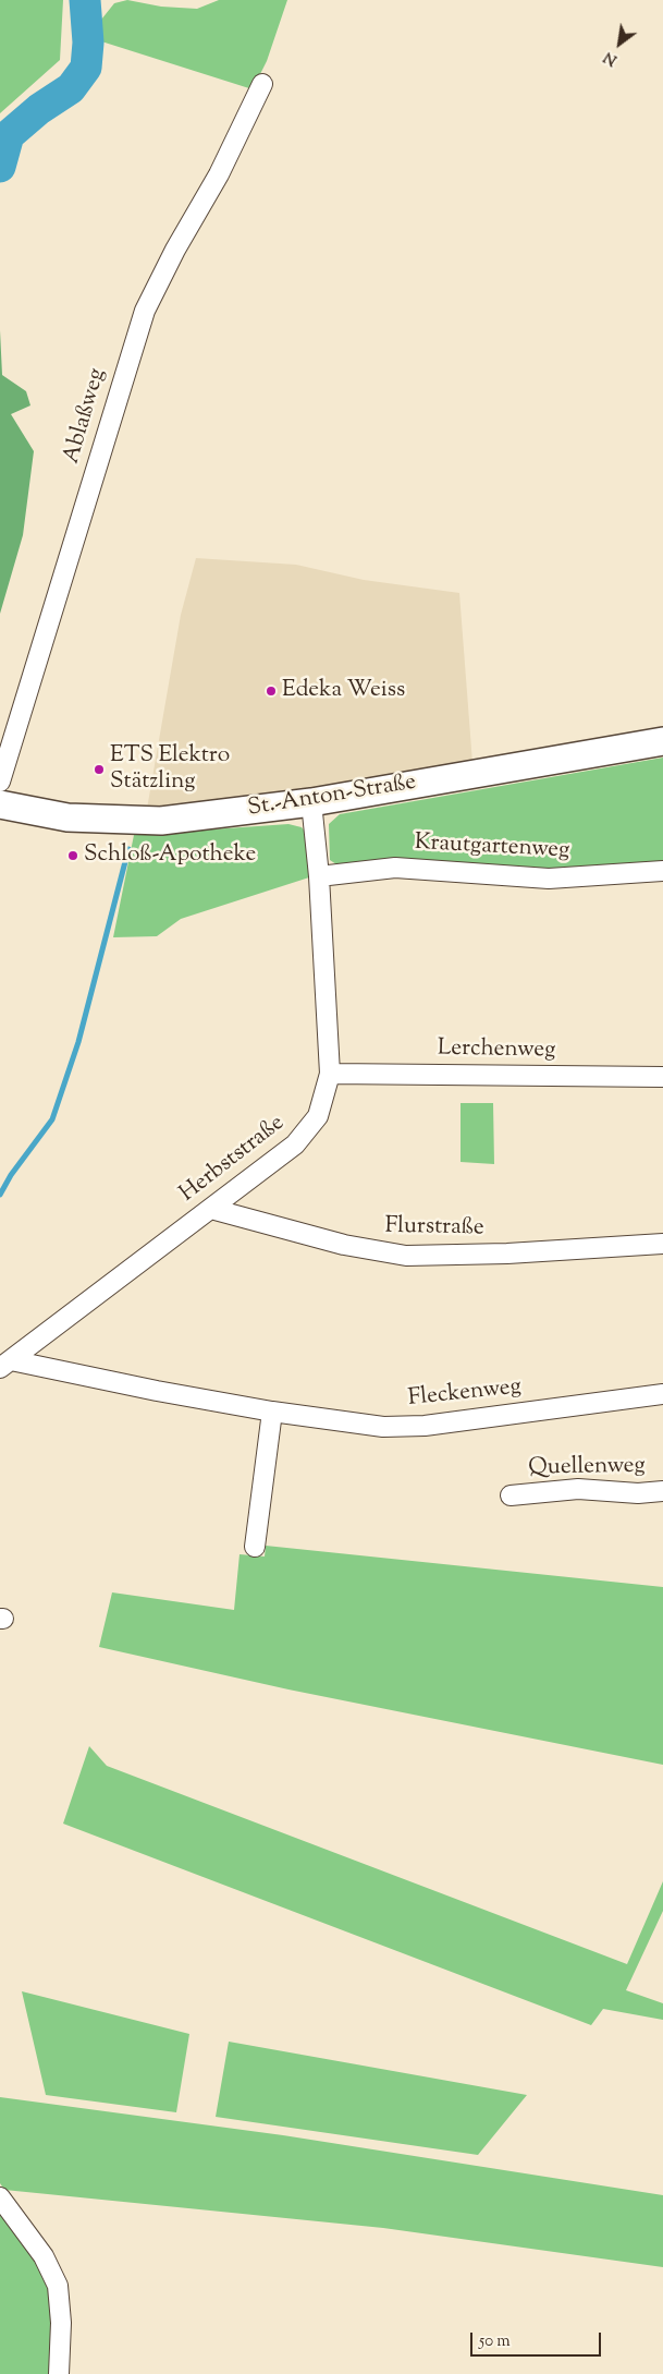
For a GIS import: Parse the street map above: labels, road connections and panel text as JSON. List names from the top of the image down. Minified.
{"streets":{"street":["Ablaßweg","St.-Anton-Straße","Krautgartenweg","Lerchenweg","Herbststraße","Flurstraße","Fleckenweg","Quellenweg"]},"crossings":[["St.-Anton-Straße","Herbststraße"],["Krautgartenweg","Herbststraße"],["Lerchenweg","Herbststraße"],["Herbststraße","Flurstraße"],["Herbststraße","Fleckenweg"]],"places":["Edeka Weiss","ETS Elektro Stätzling","Schloß-Apotheke"],"scale_bar":"50 m","north":"bottom left"}
